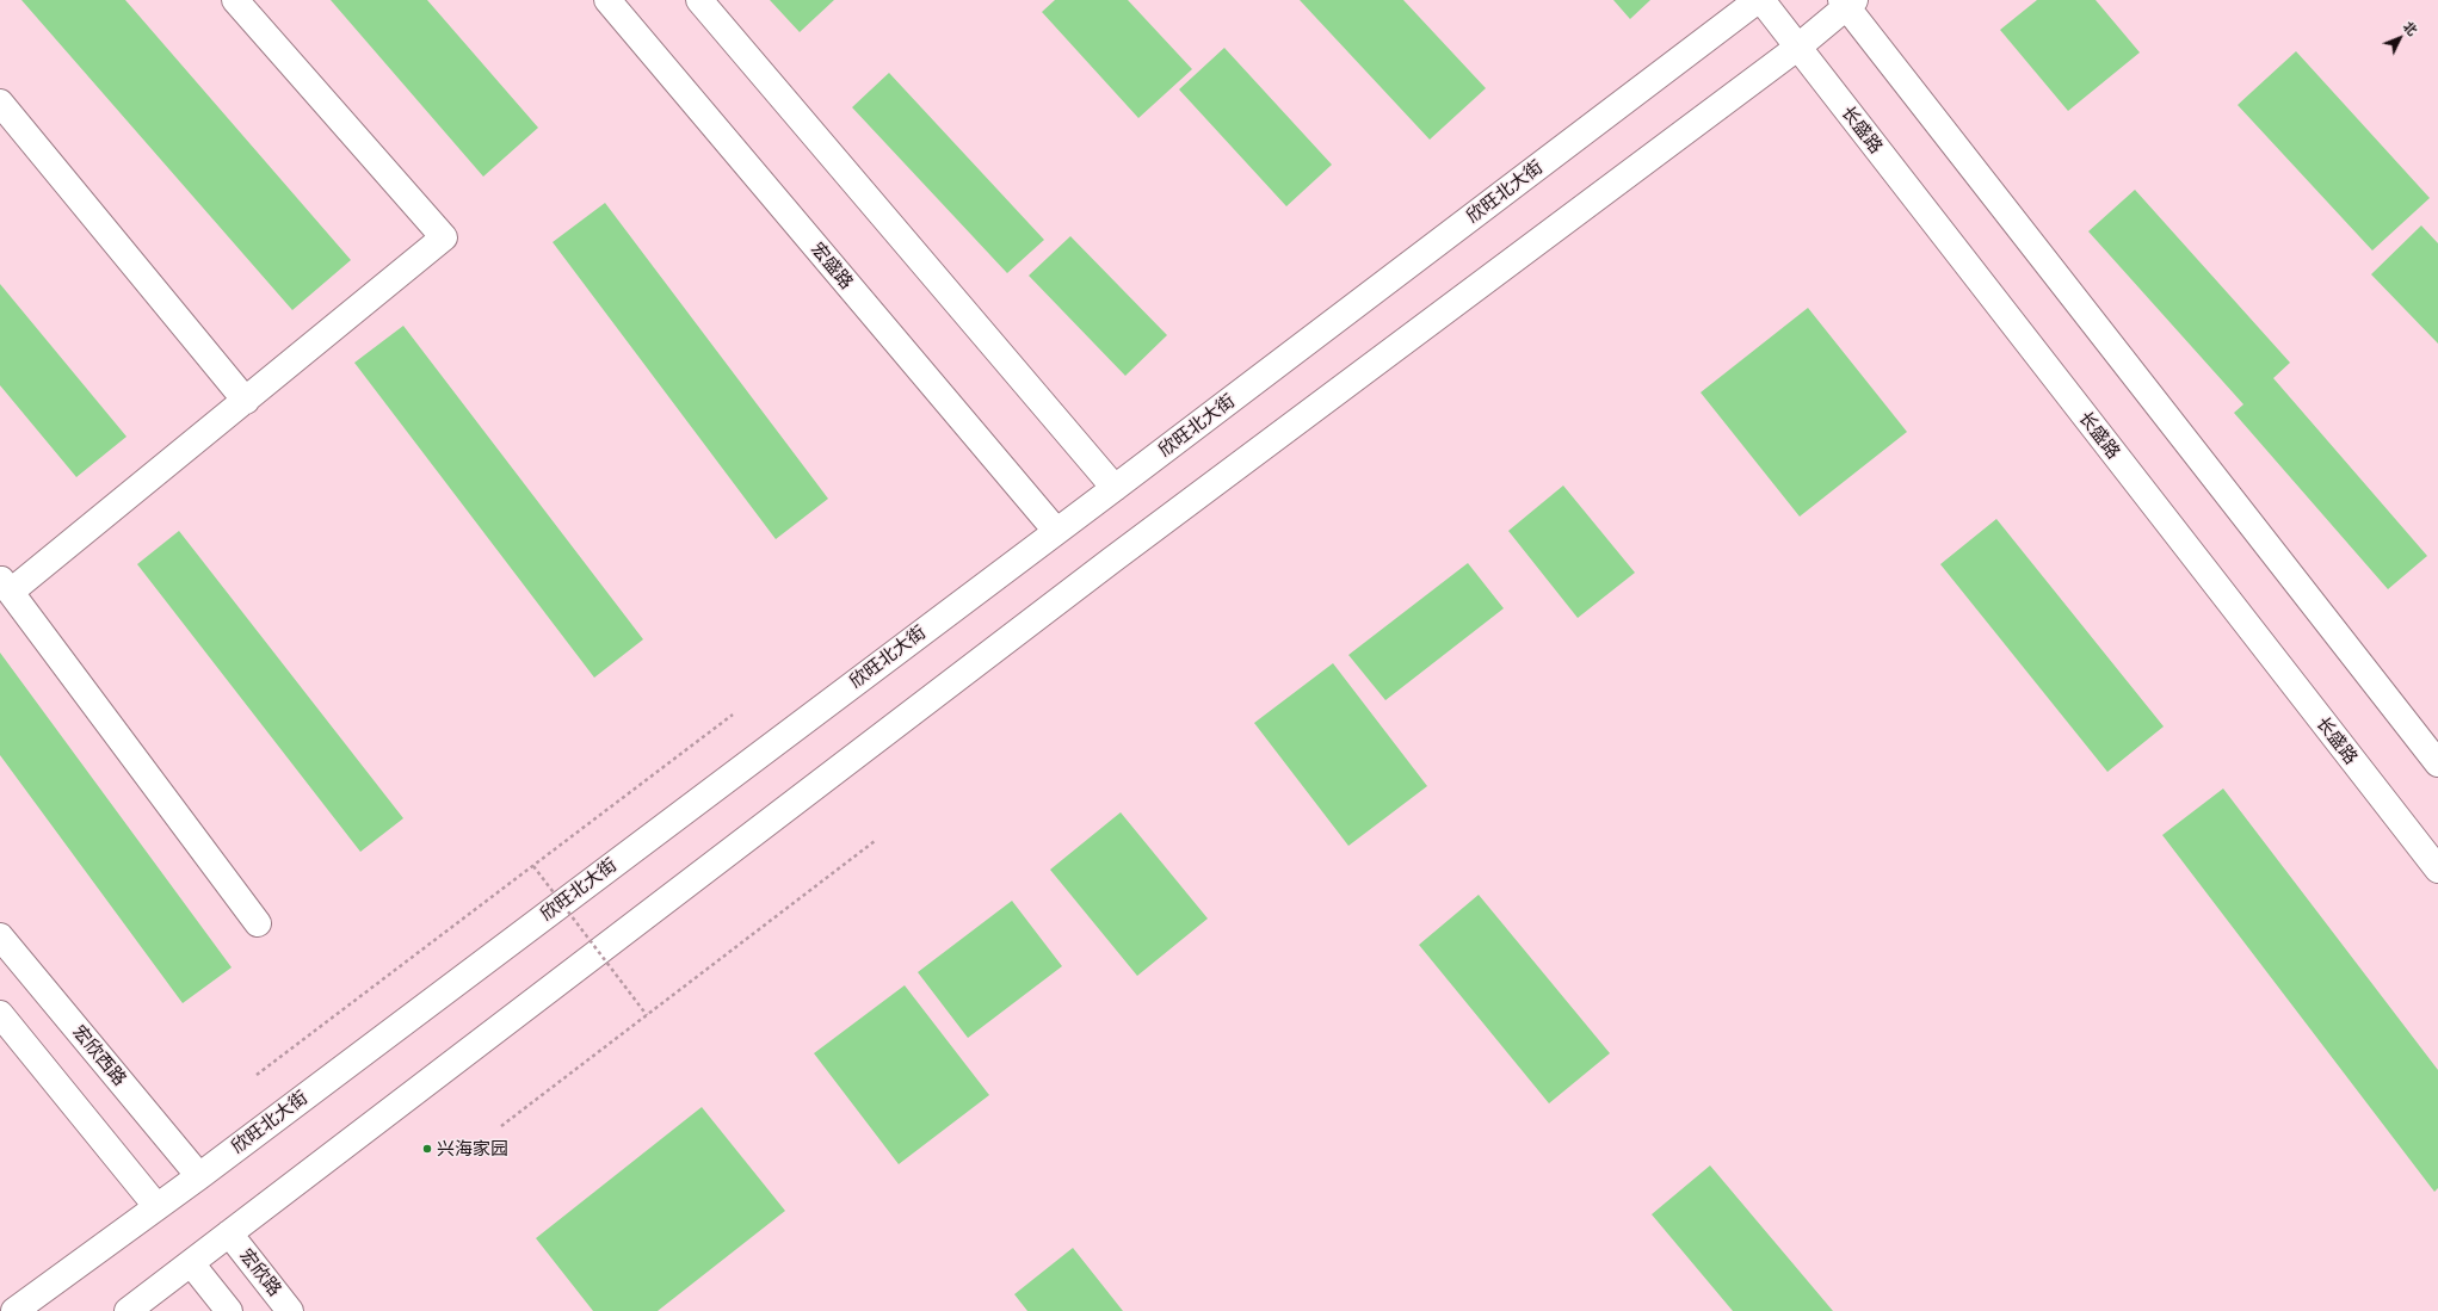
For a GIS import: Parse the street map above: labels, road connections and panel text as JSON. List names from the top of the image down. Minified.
{"streets":{"street":["长盛路","欣旺北大街","宏盛路","宏欣西路","宏欣路"]},"crossings":[["长盛路","欣旺北大街"],["欣旺北大街","宏盛路"],["欣旺北大街","宏欣西路"]],"places":["兴海家园"],"north":"top right"}
